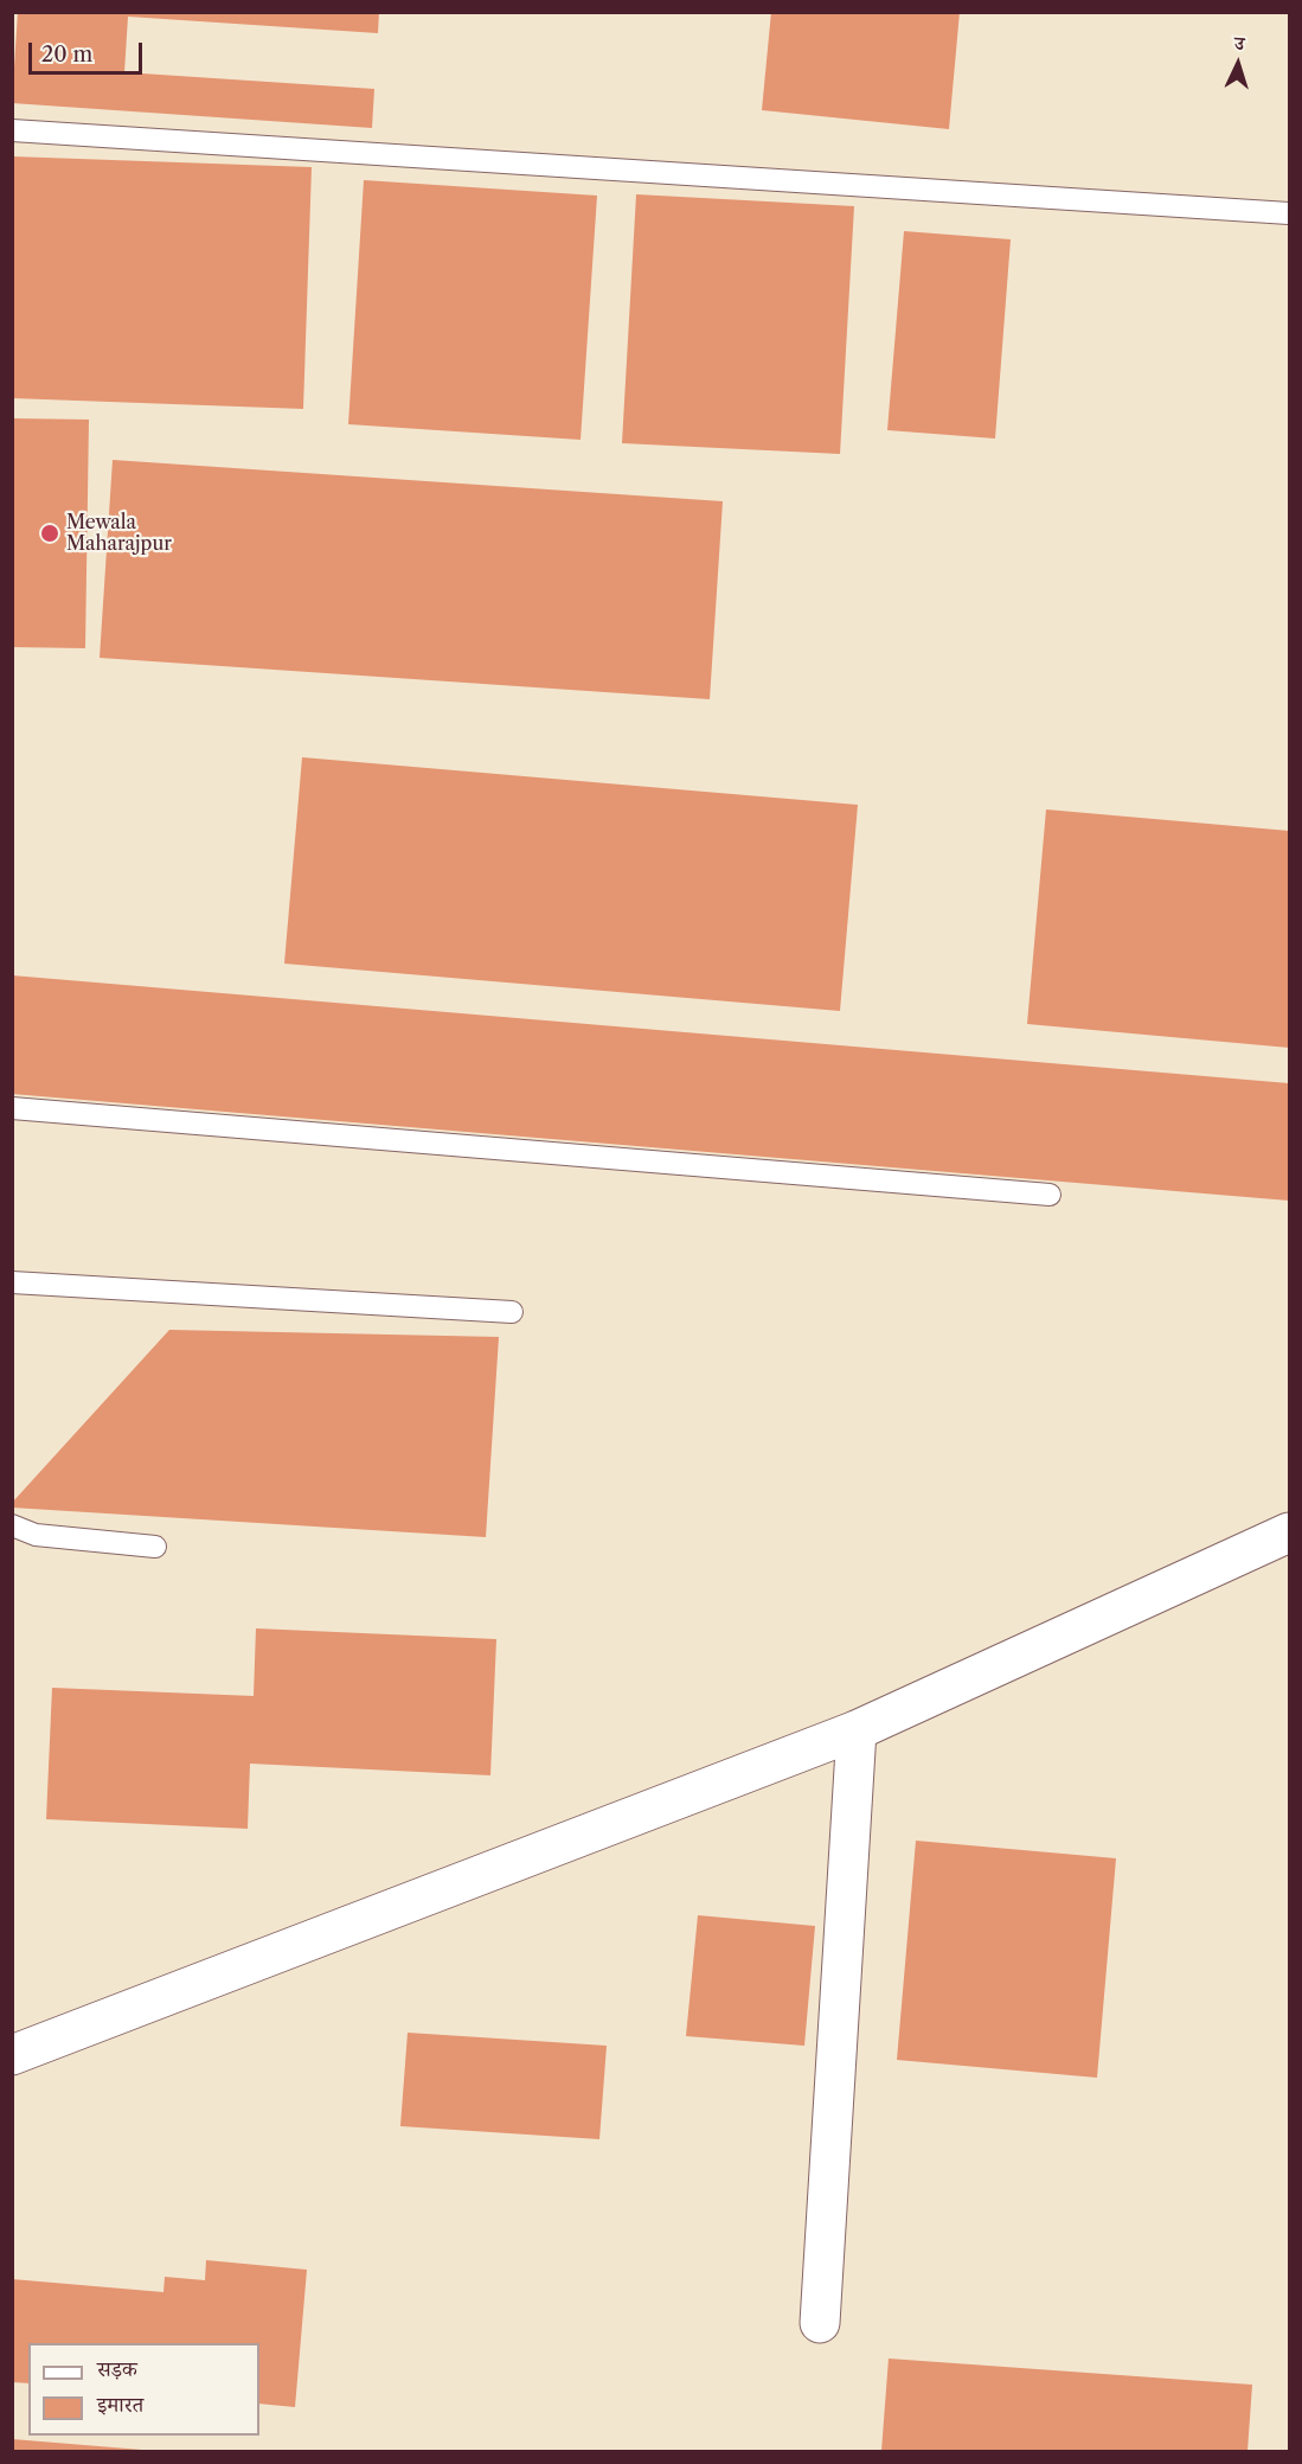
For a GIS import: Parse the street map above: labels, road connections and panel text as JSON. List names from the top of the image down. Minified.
{"places":["Mewala Maharajpur"],"legend":["सड़क","इमारत"],"scale_bar":"20 m","north":"top"}
